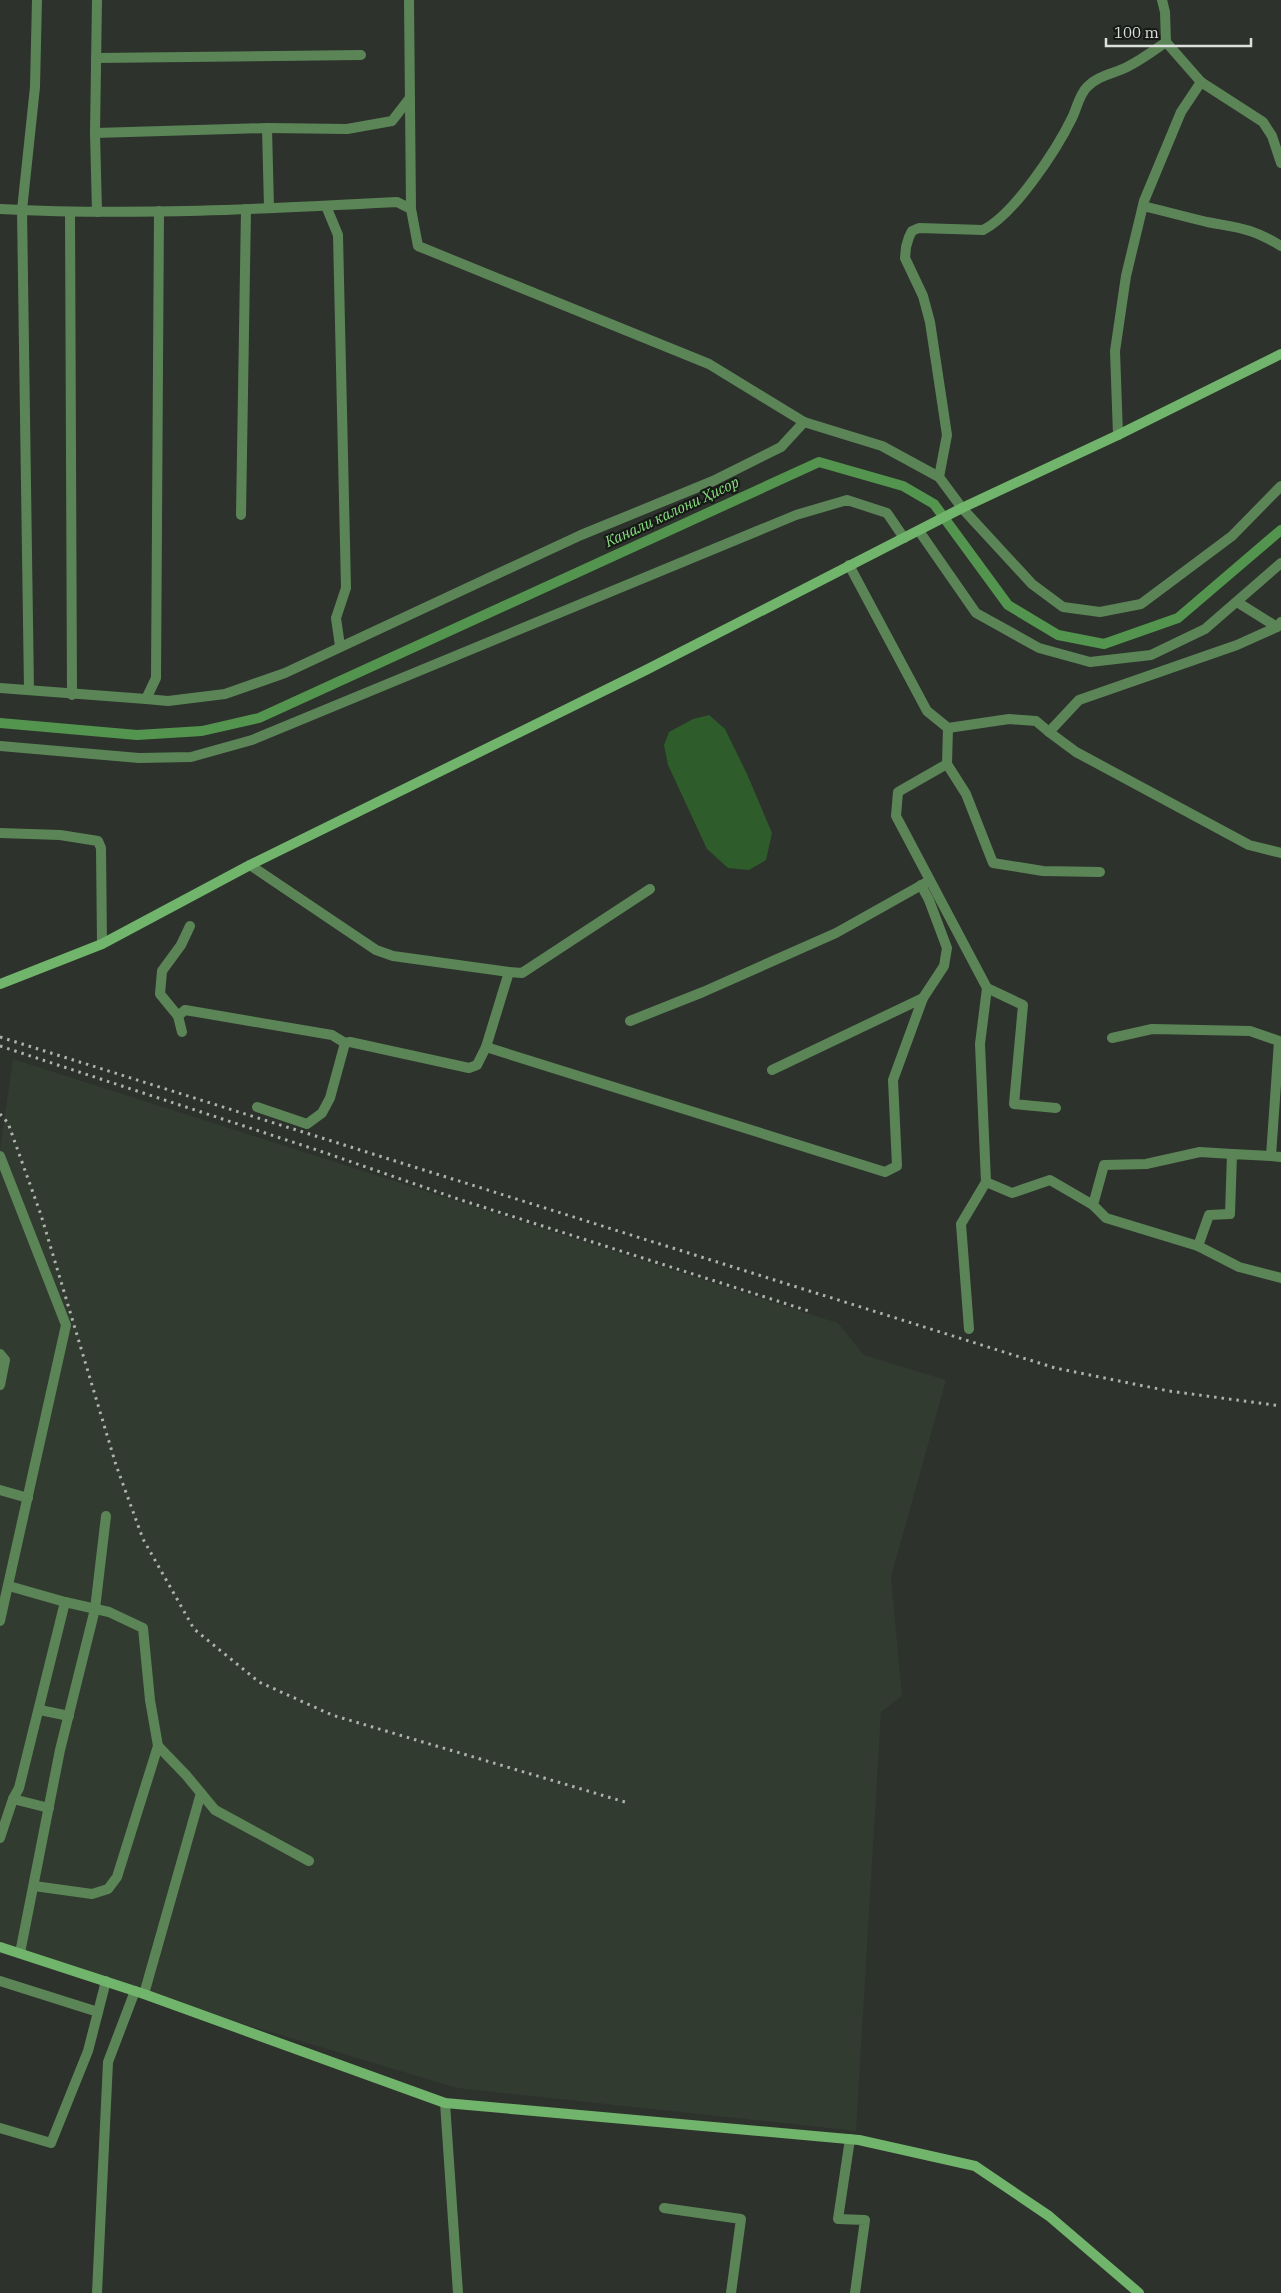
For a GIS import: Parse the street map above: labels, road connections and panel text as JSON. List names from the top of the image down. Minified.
{"water":["Канали калони Ҳисор"],"scale_bar":"100 m"}
